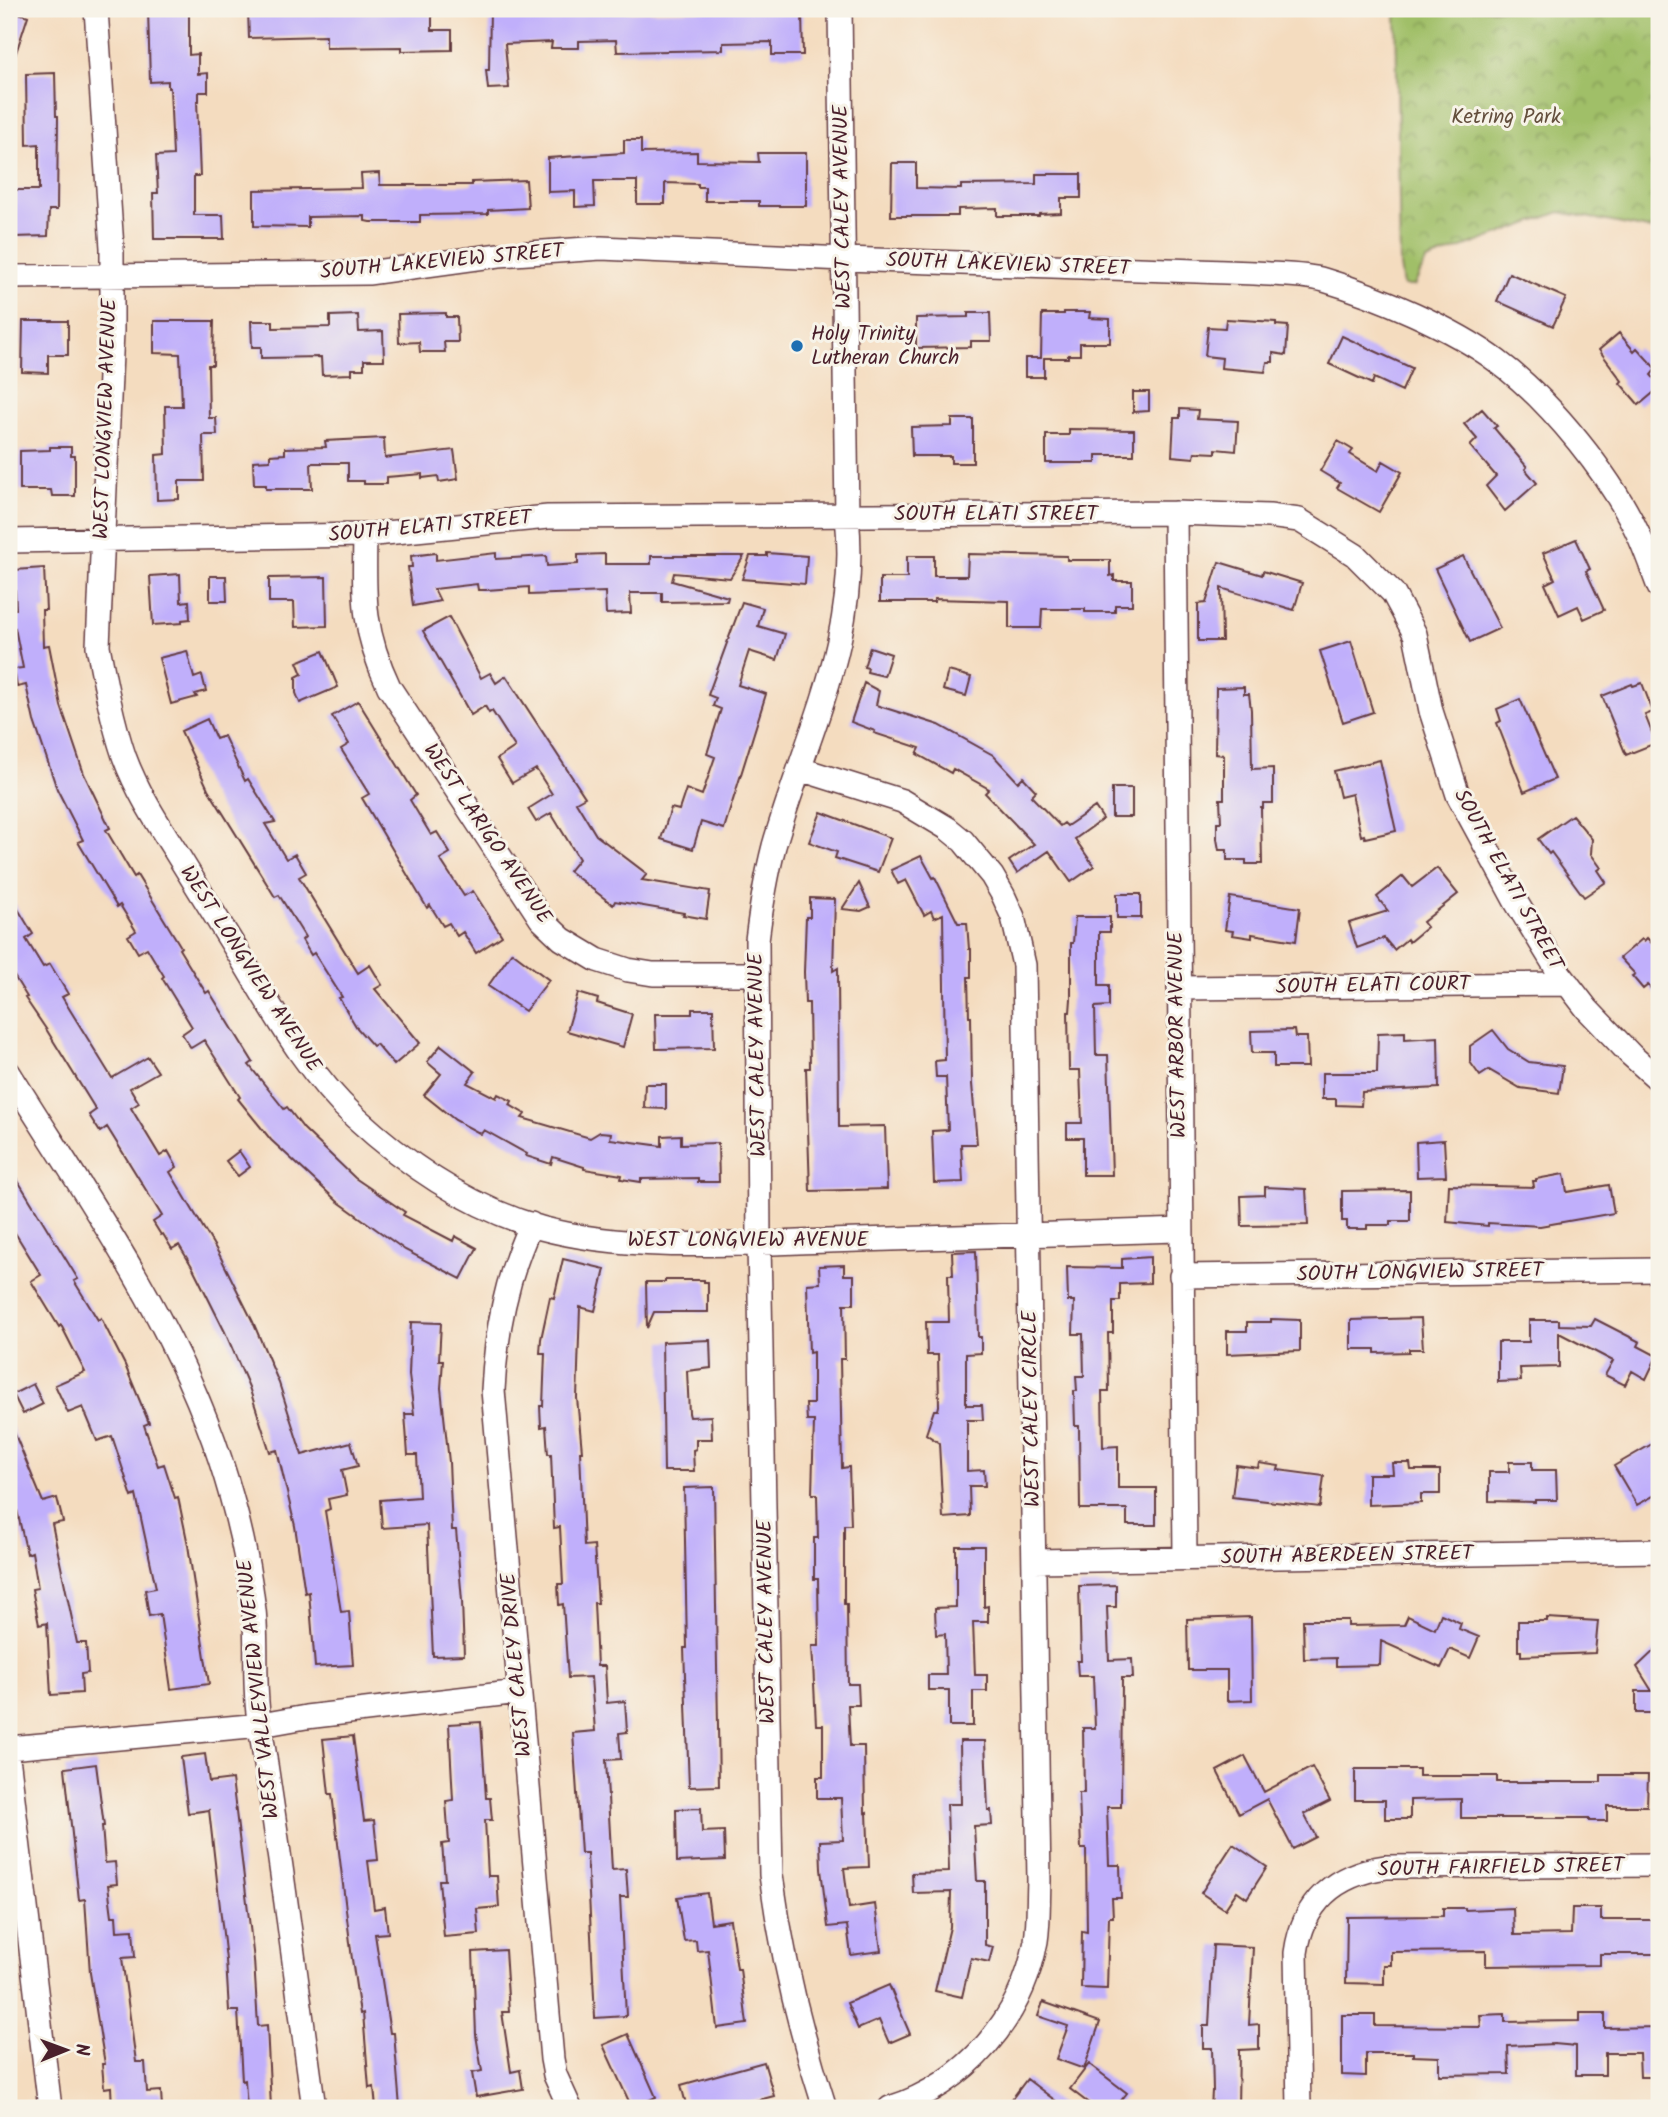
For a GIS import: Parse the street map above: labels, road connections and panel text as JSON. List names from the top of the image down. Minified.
{"streets":{"street":["WEST CALEY AVENUE","SOUTH LAKEVIEW STREET","WEST LONGVIEW AVENUE","SOUTH ELATI STREET","WEST LARIGO AVENUE","SOUTH ELATI COURT","WEST ARBOR AVENUE","SOUTH LONGVIEW STREET","WEST CALEY CIRCLE","SOUTH ABERDEEN STREET","WEST CALEY DRIVE","WEST VALLEYVIEW AVENUE","SOUTH FAIRFIELD STREET"]},"crossings":[["WEST CALEY AVENUE","SOUTH LAKEVIEW STREET"],["WEST CALEY AVENUE","WEST LONGVIEW AVENUE"],["WEST CALEY AVENUE","SOUTH ELATI STREET"],["WEST CALEY AVENUE","WEST LARIGO AVENUE"],["WEST CALEY AVENUE","WEST CALEY CIRCLE"],["SOUTH LAKEVIEW STREET","WEST LONGVIEW AVENUE"],["WEST LONGVIEW AVENUE","SOUTH ELATI STREET"],["WEST LONGVIEW AVENUE","WEST ARBOR AVENUE"],["WEST LONGVIEW AVENUE","WEST CALEY CIRCLE"],["WEST LONGVIEW AVENUE","WEST CALEY DRIVE"],["SOUTH ELATI STREET","WEST LARIGO AVENUE"],["SOUTH ELATI STREET","SOUTH ELATI COURT"],["SOUTH ELATI STREET","WEST ARBOR AVENUE"],["SOUTH ELATI COURT","WEST ARBOR AVENUE"],["WEST ARBOR AVENUE","SOUTH LONGVIEW STREET"],["WEST ARBOR AVENUE","SOUTH ABERDEEN STREET"],["WEST CALEY CIRCLE","SOUTH ABERDEEN STREET"]],"parks":["Ketring Park"],"places":["Holy Trinity Lutheran Church"],"north":"right"}
